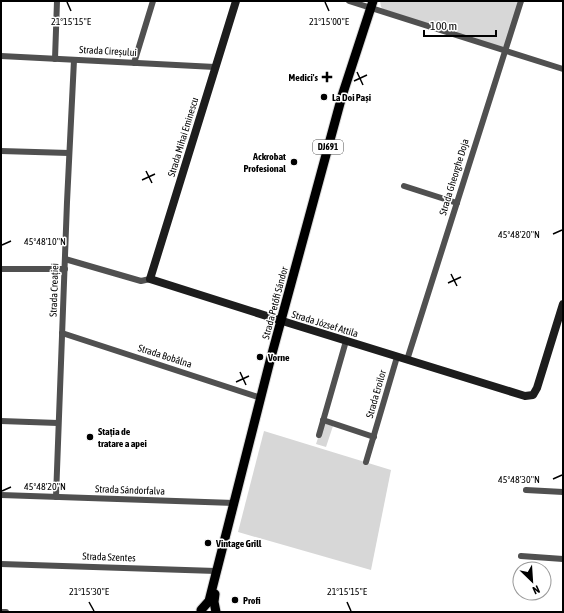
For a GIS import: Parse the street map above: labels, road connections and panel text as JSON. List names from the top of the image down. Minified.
{"streets":{"main road":["DJ691","Strada Petőfi Sándor"],"street":["Strada Cireșului","Strada Mihai Eminescu","Strada Gheorghe Doja","Strada Creației","Strada József Attila","Strada Bobâlna","Strada Eroilor","Strada Sándorfalva","Strada Szentes"]},"crossings":[["Strada Cireșului","Strada Mihai Eminescu"],["Strada Cireșului","Strada Creației"],["Strada Mihai Eminescu","Strada József Attila"],["DJ691","Strada Petőfi Sándor"],["Strada Gheorghe Doja","Strada József Attila"],["Strada Creației","Strada József Attila"],["Strada Creației","Strada Bobâlna"],["Strada Creației","Strada Sándorfalva"],["Strada Petőfi Sándor","Strada József Attila"],["Strada Petőfi Sándor","Strada Bobâlna"],["Strada Petőfi Sándor","Strada Sándorfalva"],["Strada Petőfi Sándor","Strada Szentes"],["Strada József Attila","Strada Eroilor"]],"places":{"health":["Medici's"],"other":["La Doi Pași","Ackrobat Profesional","Vorne","Stația de tratare a apei","Vintage Grill","Profi"]},"scale_bar":"100 m","north":"bottom right","coordinates":["21°15'15\"E","21°15'00\"E","45°48'20\"N","45°48'10\"N","45°48'30\"N","21°15'30\"E"]}
